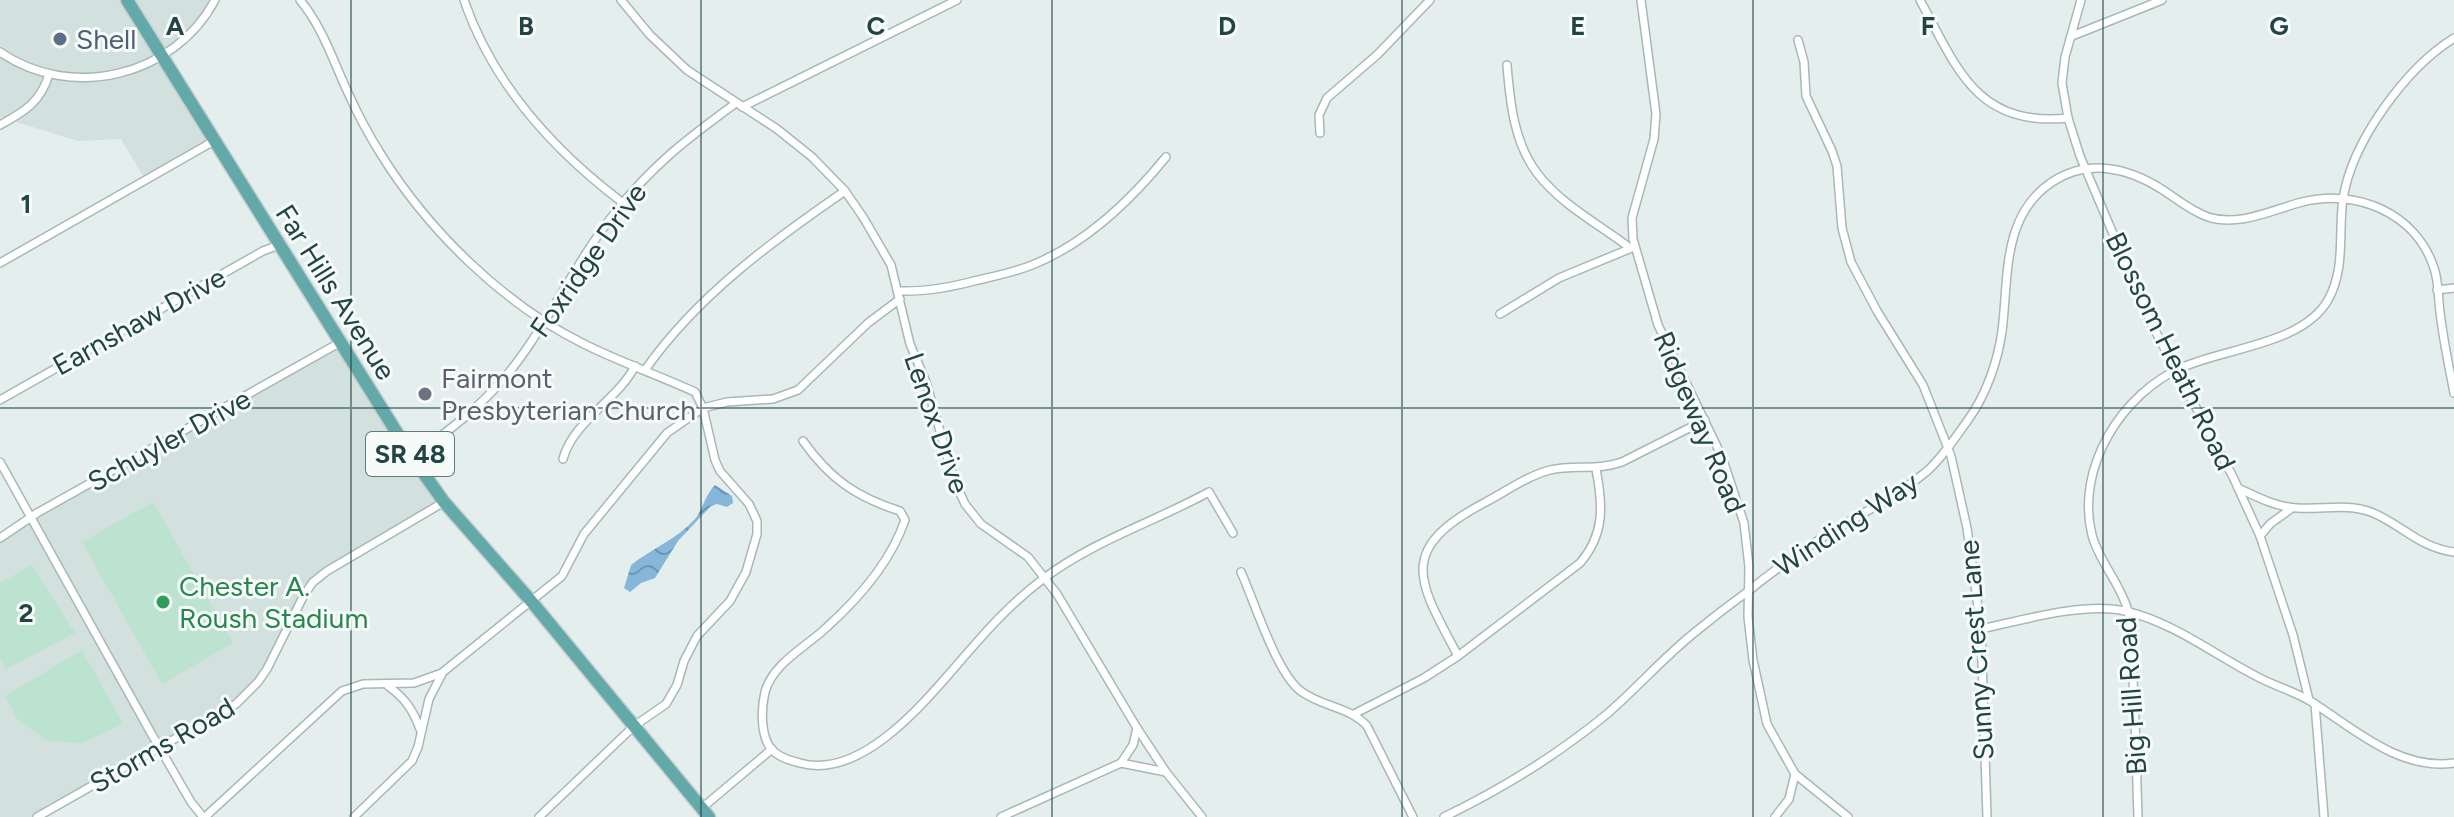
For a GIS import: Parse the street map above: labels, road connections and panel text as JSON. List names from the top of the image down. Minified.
{"streets":{"main road":["Far Hills Avenue","SR 48"],"street":["Foxridge Drive","Earnshaw Drive","Blossom Heath Road","Ridgeway Road","Lenox Drive","Schuyler Drive","Winding Way","Sunny Crest Lane","Big Hill Road","Storms Road"]},"crossings":[["Foxridge Drive","Far Hills Avenue"],["Foxridge Drive","Lenox Drive"],["Far Hills Avenue","Earnshaw Drive"],["Far Hills Avenue","Schuyler Drive"],["Far Hills Avenue","Storms Road"],["Blossom Heath Road","Winding Way"],["Blossom Heath Road","Big Hill Road"],["Ridgeway Road","Winding Way"],["Winding Way","Sunny Crest Lane"]],"places":["Shell","Fairmont Presbyterian Church","Chester A. Roush Stadium"],"grid":{"columns":["A","B","C","D","E","F","G"],"rows":["1","2"]}}
